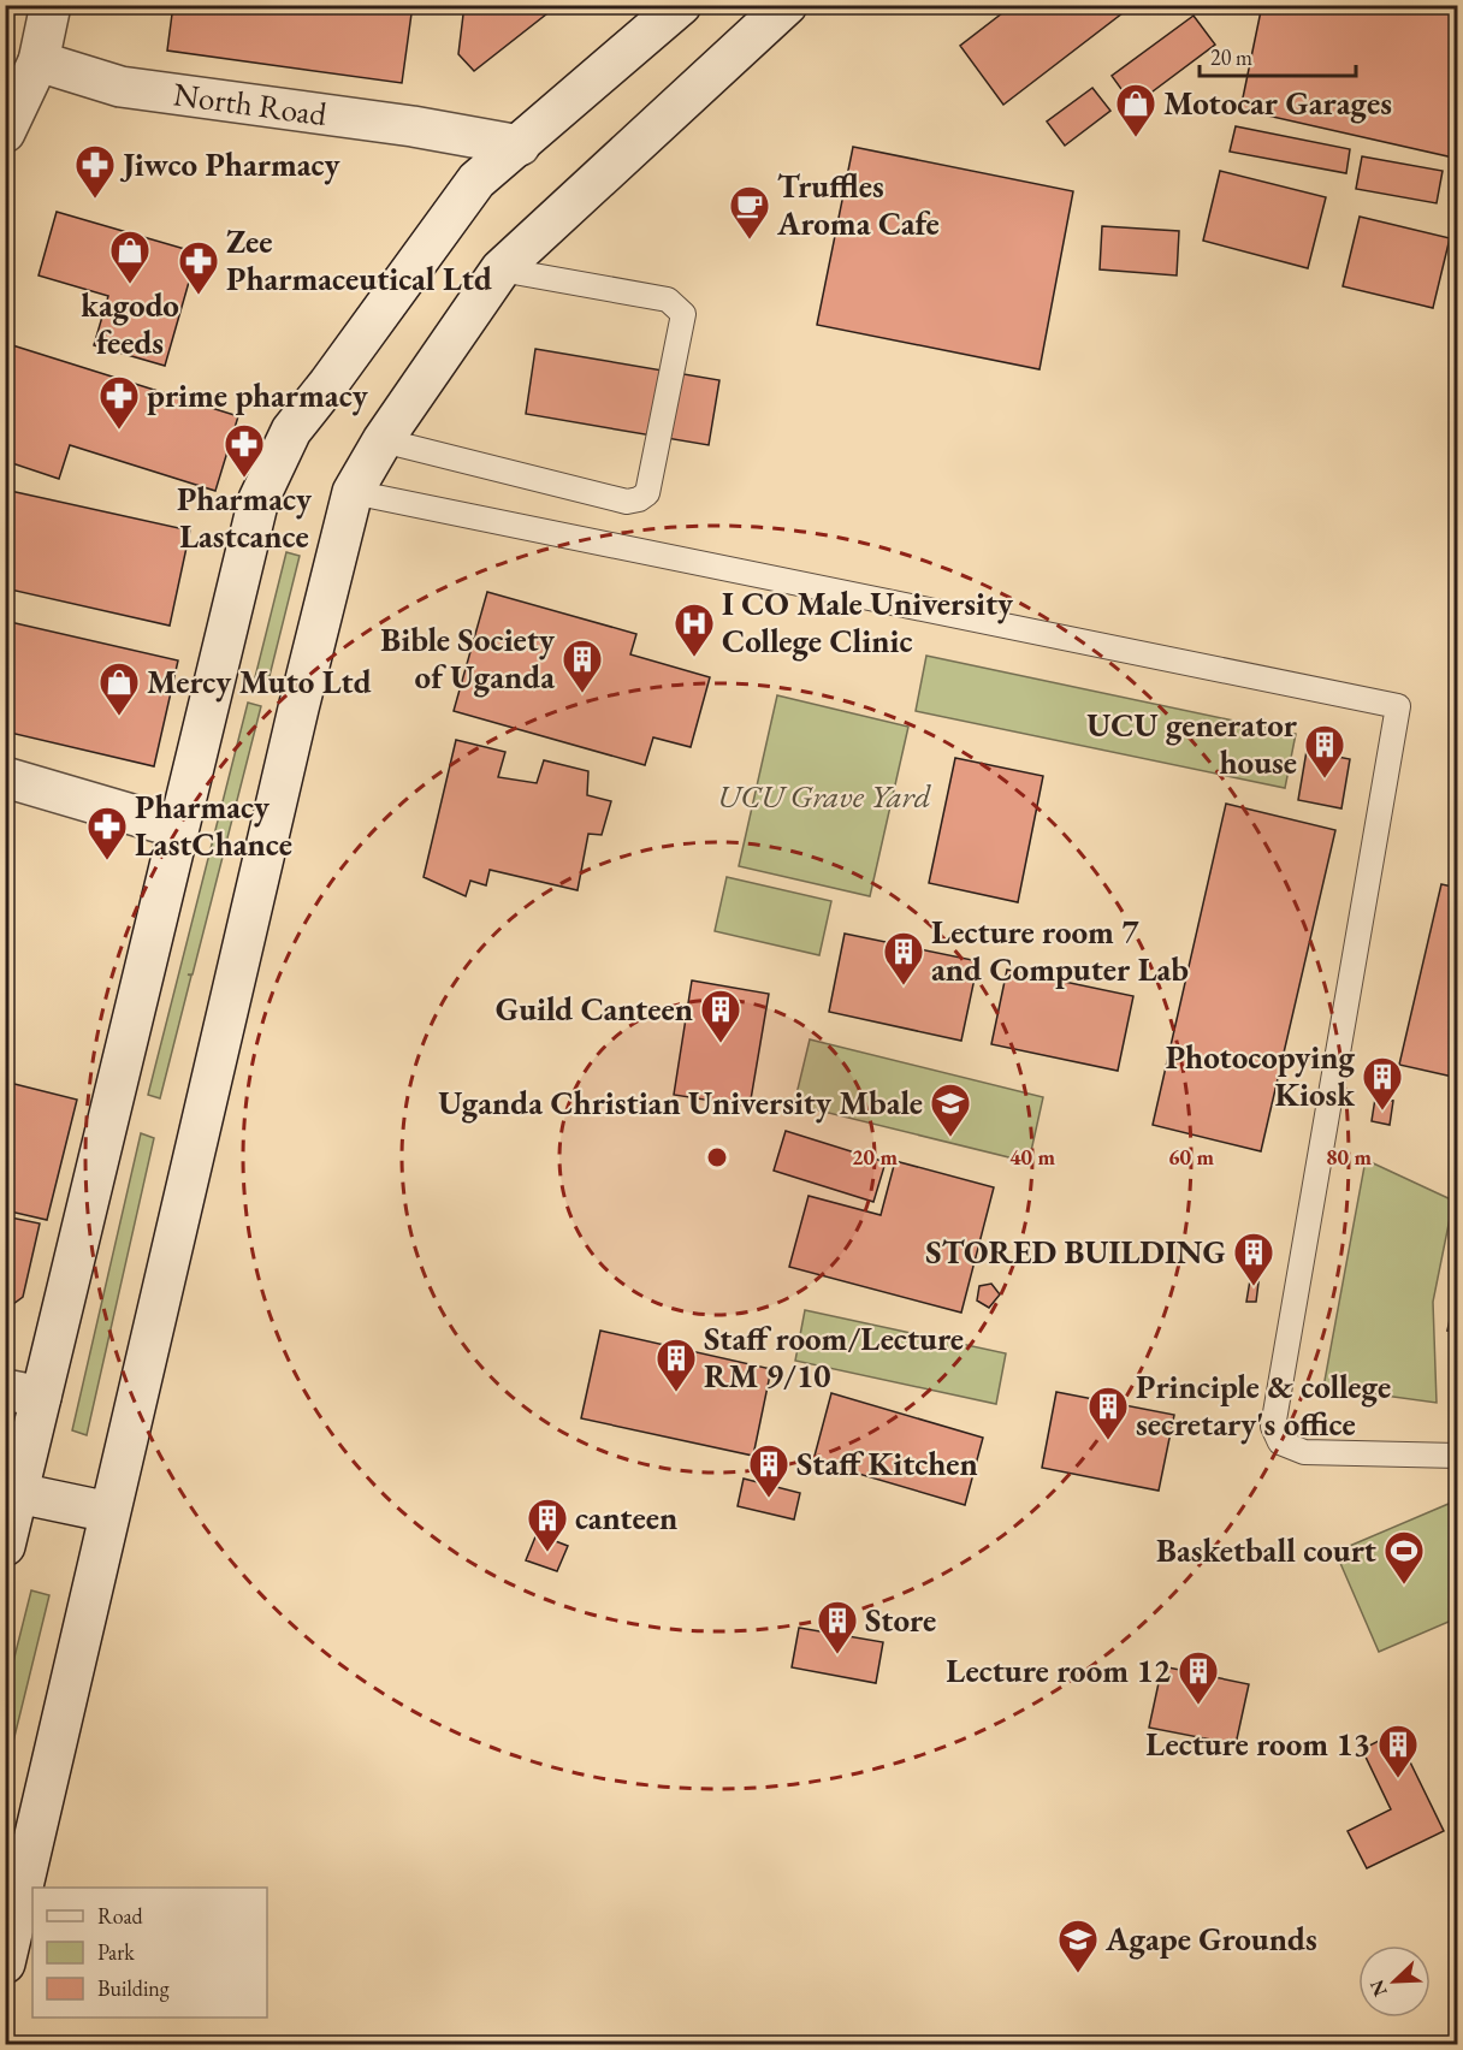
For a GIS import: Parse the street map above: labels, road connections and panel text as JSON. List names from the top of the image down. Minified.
{"streets":{"main road":["North Road"]},"parks":["UCU Grave Yard"],"places":{"shop":["Motocar Garages","kagodo feeds","Mercy Muto Ltd"],"pharmacy":["Jiwco Pharmacy","Zee Pharmaceutical Ltd","prime pharmacy","Pharmacy Lastcance","Pharmacy LastChance"],"cafe":["Truffles Aroma Cafe"],"hospital":["I CO Male University College Clinic"],"building":["Bible Society of Uganda","UCU generator house","Lecture room 7 and Computer Lab","Guild Canteen","Photocopying Kiosk","STORED BUILDING","Staff room/Lecture RM 9/10","Principle & college secretary's office","Staff Kitchen","canteen","Store","Lecture room 12","Lecture room 13"],"school or university":["Uganda Christian University Mbale","Agape Grounds"],"sports":["Basketball court"]},"legend":["Road","Park","Building"],"scale_bar":"20 m","north":"bottom left","rings":["20 m","40 m","60 m","80 m"]}
